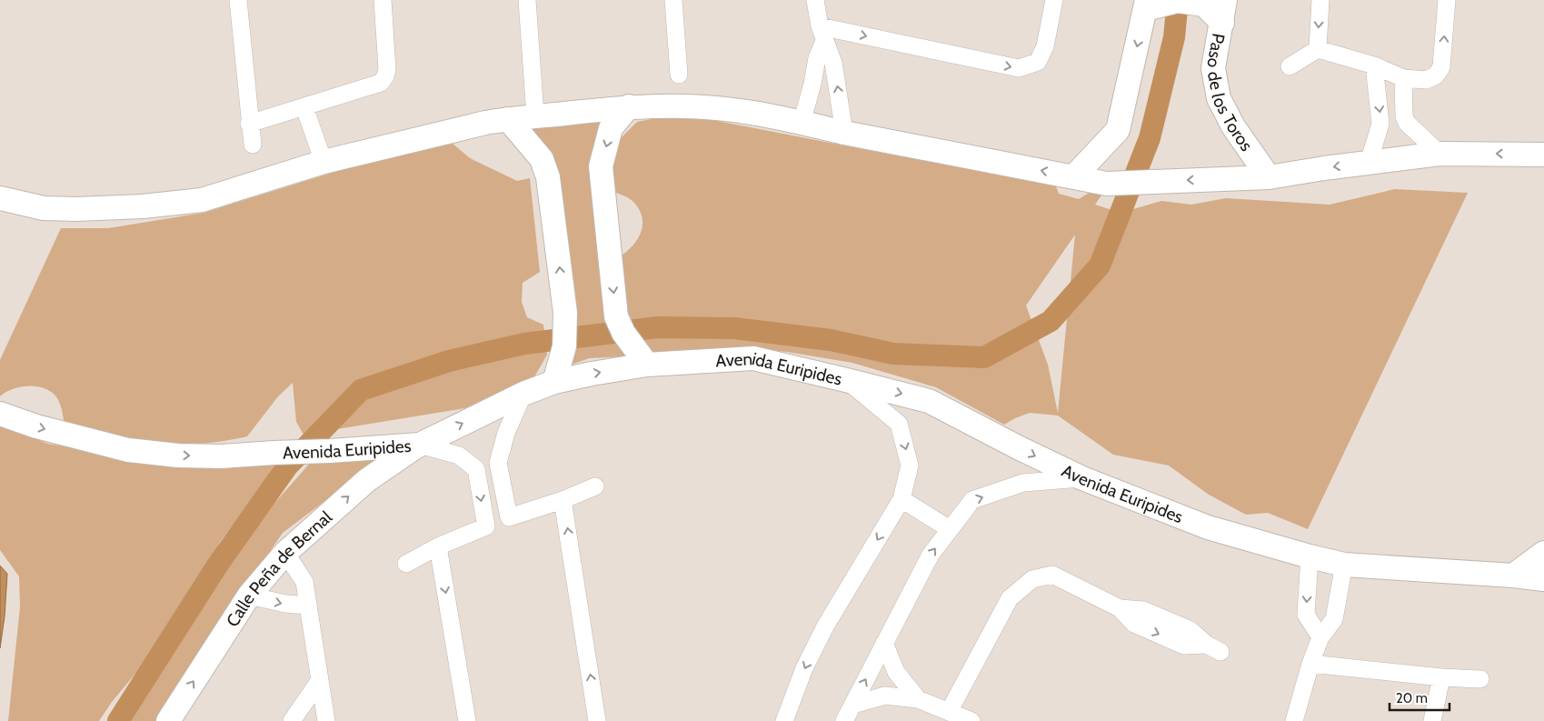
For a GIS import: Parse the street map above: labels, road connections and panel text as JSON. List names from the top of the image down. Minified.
{"streets":{"street":["Paso de los Toros","Avenida Euripides","Calle Peña de Bernal"]},"crossings":[["Avenida Euripides","Calle Peña de Bernal"]],"one_way":["Avenida Euripides","Calle Peña de Bernal"],"scale_bar":"20 m"}
